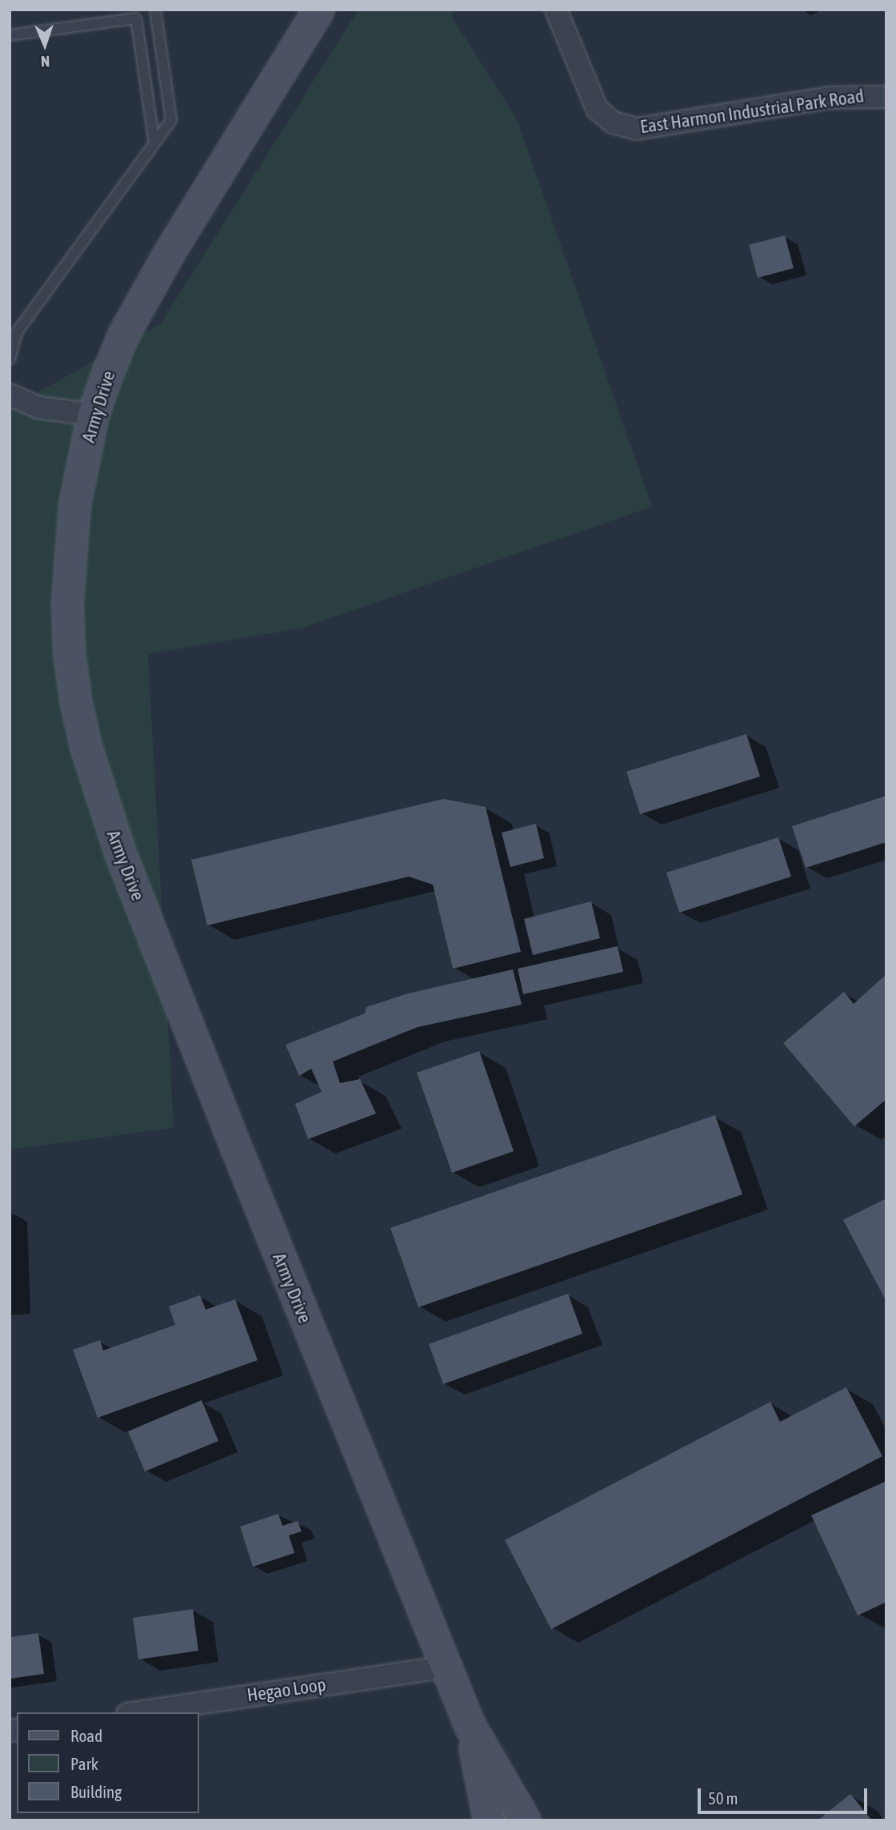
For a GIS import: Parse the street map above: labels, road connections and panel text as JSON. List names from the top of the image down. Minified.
{"streets":{"main road":["Army Drive"],"street":["East Harmon Industrial Park Road","Hegao Loop"]},"crossings":[["Army Drive","Hegao Loop"]],"legend":["Road","Park","Building"],"scale_bar":"50 m","north":"bottom"}
